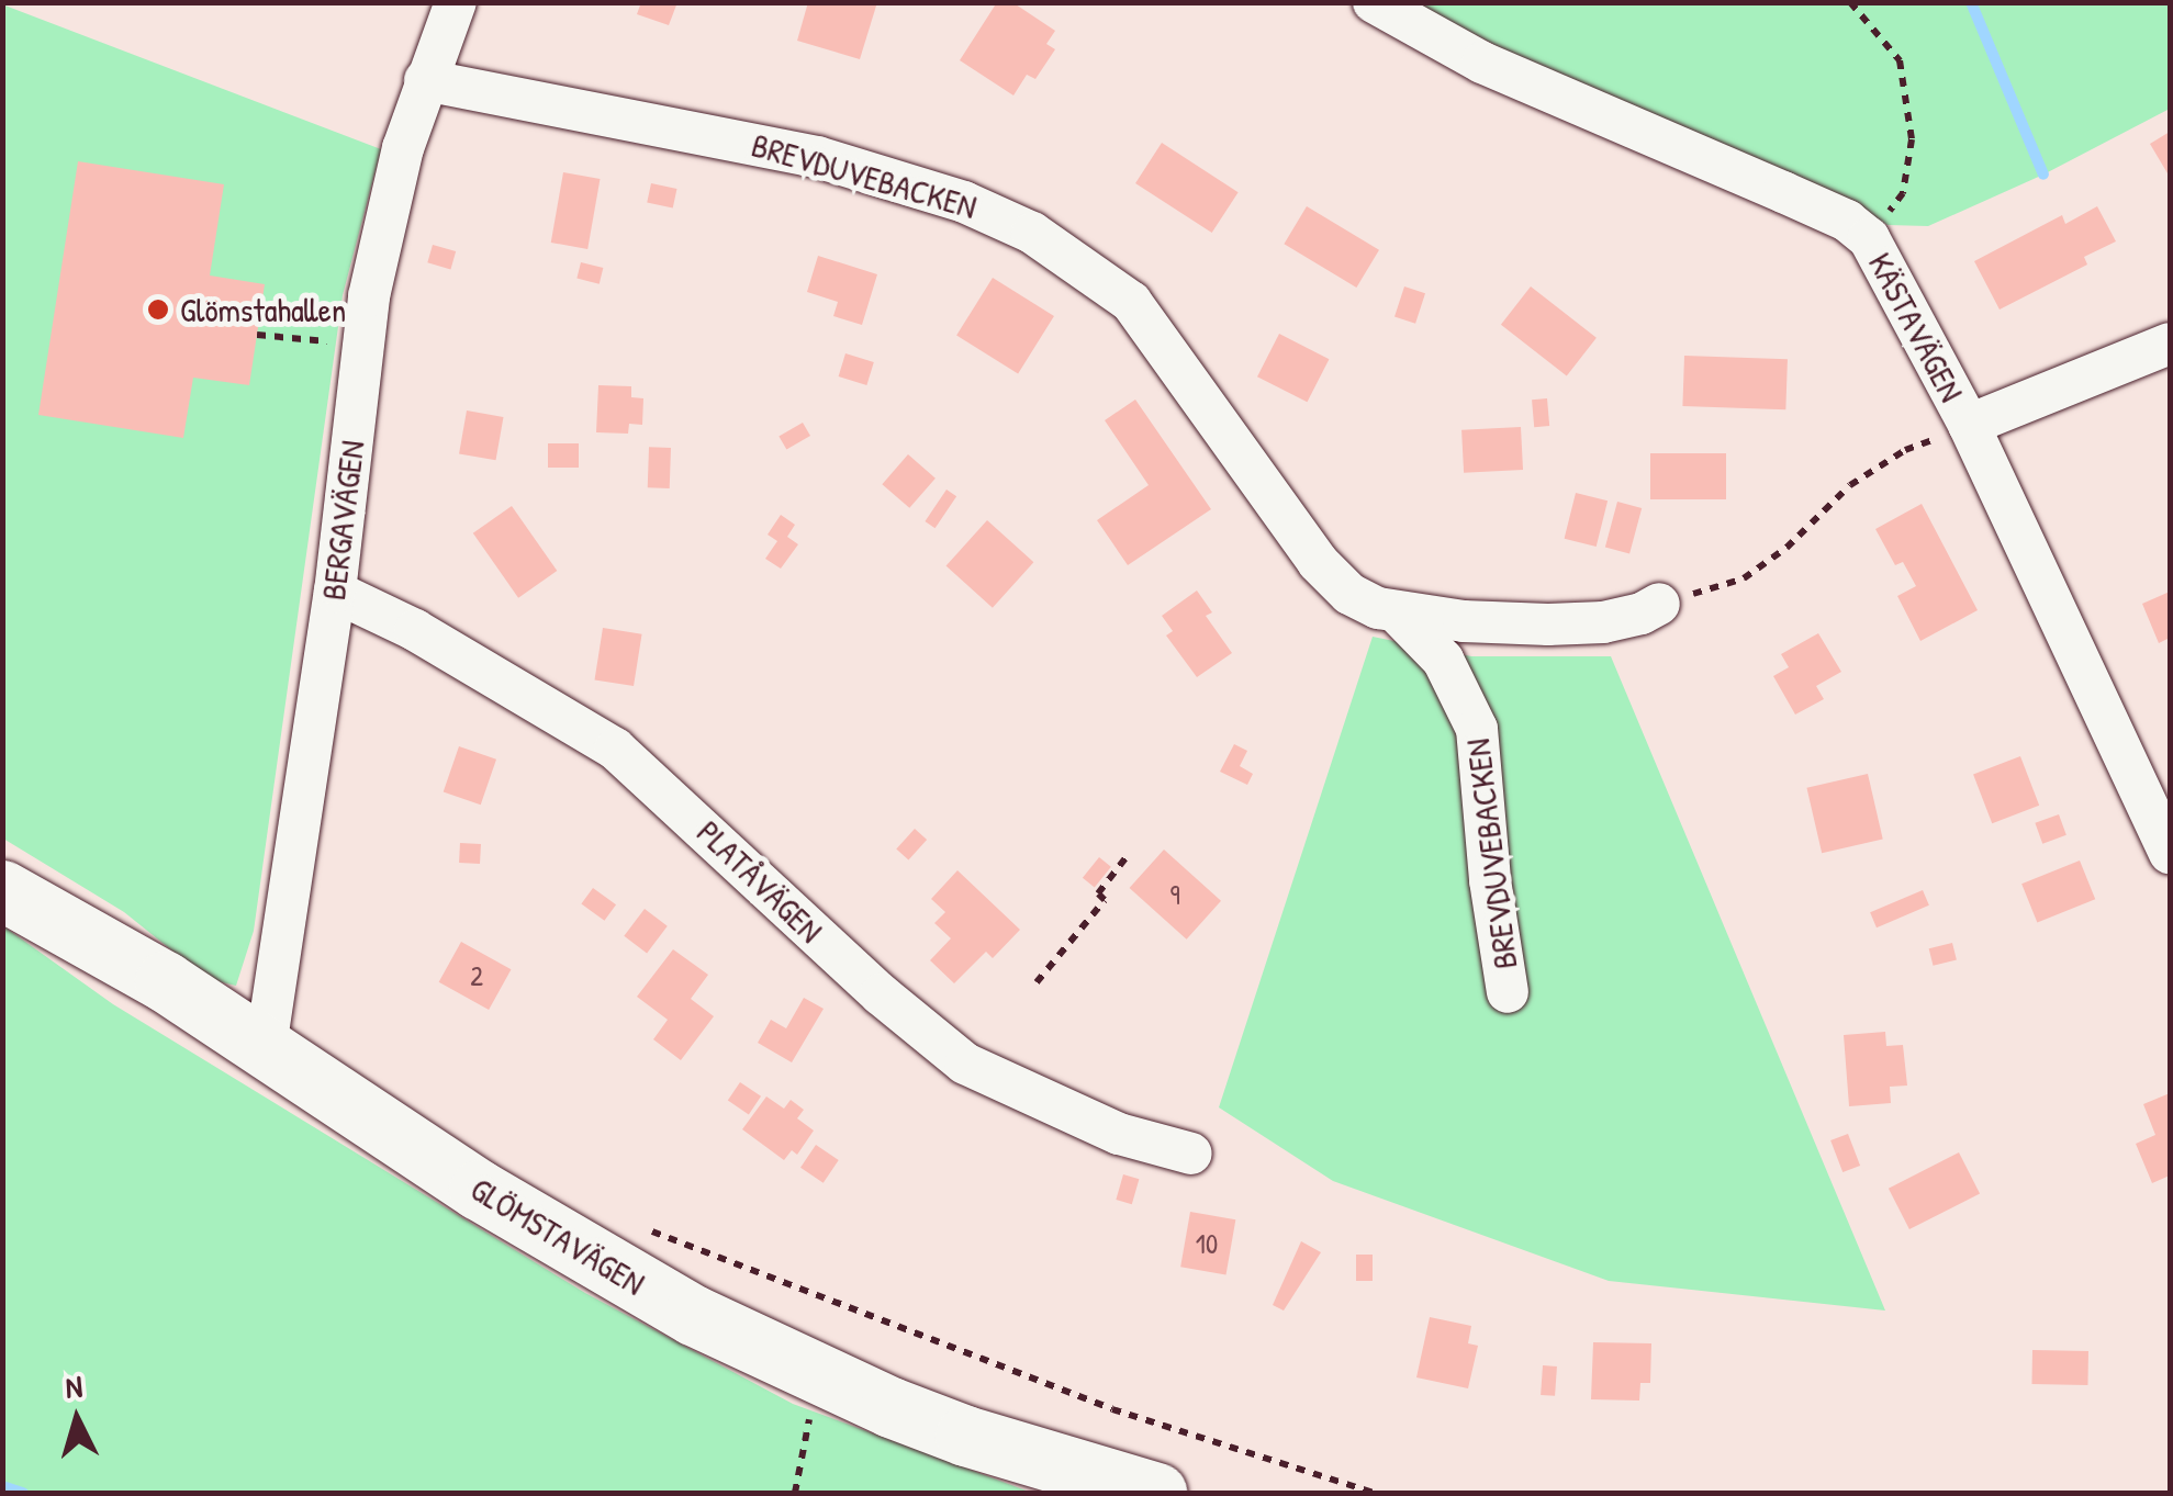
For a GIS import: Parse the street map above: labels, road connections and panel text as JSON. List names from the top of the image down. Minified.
{"streets":{"main road":["GLÖMSTAVÄGEN"],"street":["BREVDUVEBACKEN","KÄSTAVÄGEN","BERGAVÄGEN","PLATÅVÄGEN"]},"crossings":[["BREVDUVEBACKEN","BERGAVÄGEN"],["BERGAVÄGEN","PLATÅVÄGEN"],["BERGAVÄGEN","GLÖMSTAVÄGEN"]],"places":["Glömstahallen"],"house_numbers":["9","2","10"],"north":"top"}
